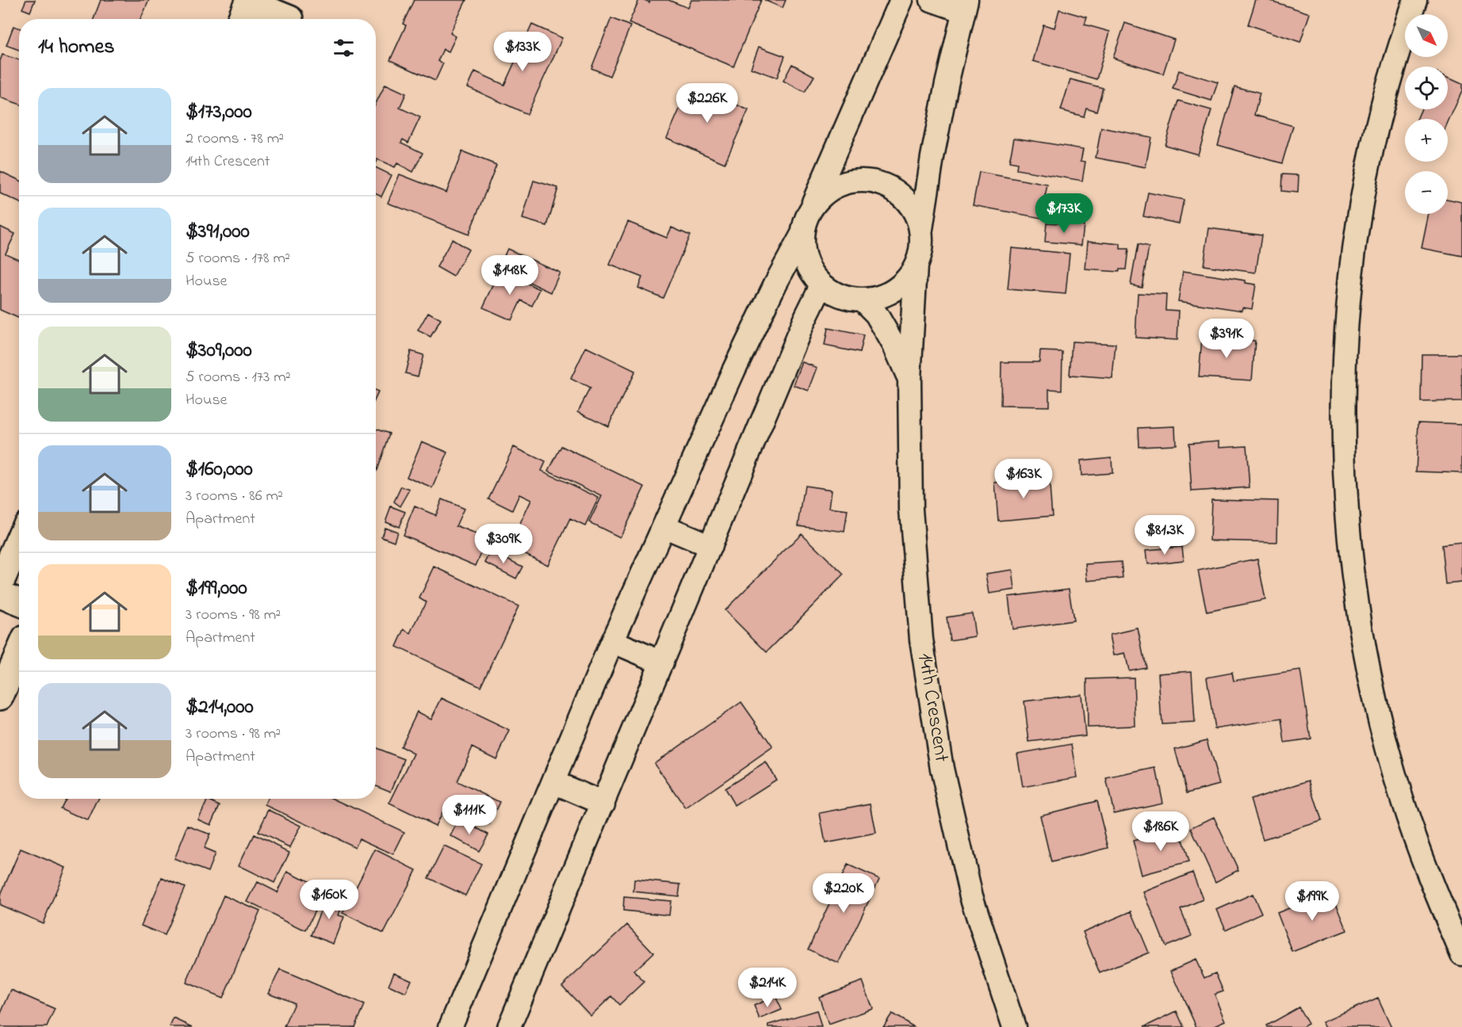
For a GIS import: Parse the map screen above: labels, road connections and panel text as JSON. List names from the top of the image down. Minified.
{"streets":{"street":["14th Crescent"]},"north":"bottom right","page":{"map_buttons":["+","−"],"heading":"14 homes","price":["$133K","$226K","$173K","$148K","$391K","$163K","$81.3K","$309K","$111K","$186K","$220K","$160K","$199K","$214K"],"list":[{"name":"$173,000","note":"2 rooms · 78 m² · 14th Crescent"},{"name":"$391,000","note":"5 rooms · 178 m² · House"},{"name":"$309,000","note":"5 rooms · 173 m² · House"},{"name":"$160,000","note":"3 rooms · 86 m² · Apartment"},{"name":"$199,000","note":"3 rooms · 98 m² · Apartment"},{"name":"$214,000","note":"3 rooms · 98 m² · Apartment"}]}}
